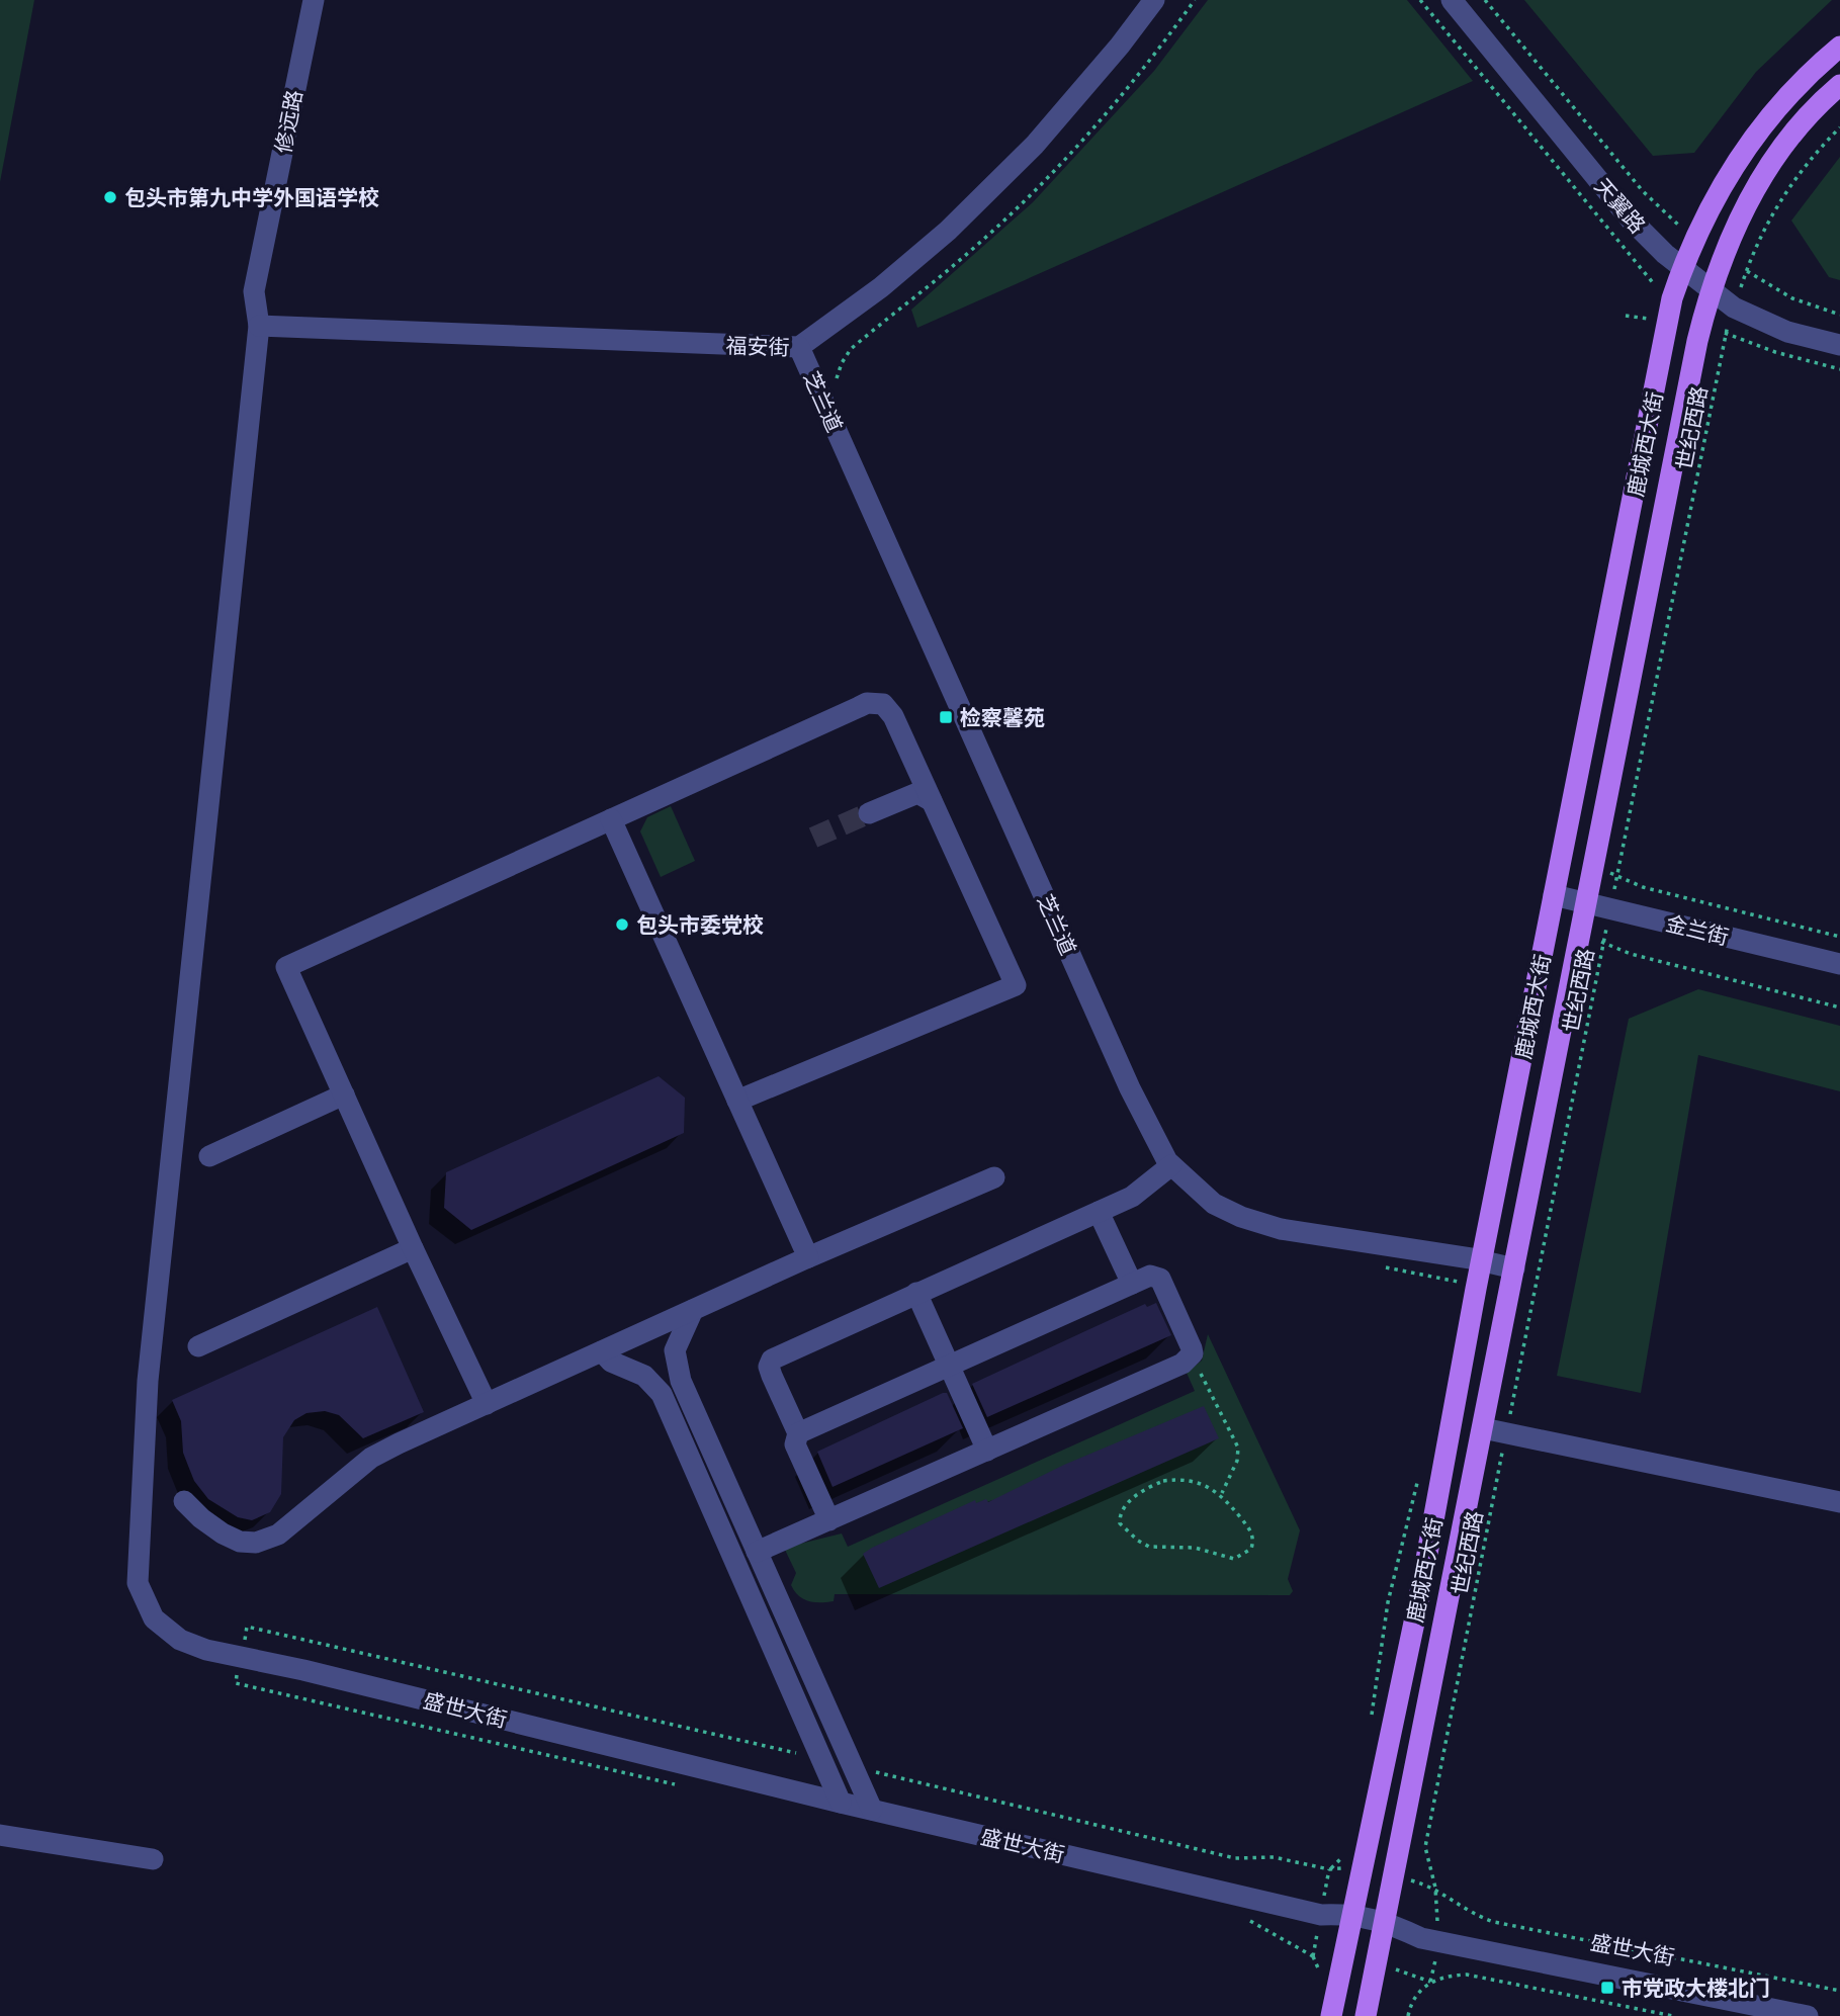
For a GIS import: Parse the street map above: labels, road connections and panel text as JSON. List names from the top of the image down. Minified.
{"streets":{"main road":["鹿城西大街"],"street":["修远路","天翼路","福安街","芝兰道","金兰街","盛世大街"],"path":["世纪西路"]},"crossings":[["修远路","福安街"],["修远路","盛世大街"],["天翼路","世纪西路"],["天翼路","鹿城西大街"],["福安街","芝兰道"],["芝兰道","鹿城西大街"],["世纪西路","金兰街"],["世纪西路","盛世大街"],["鹿城西大街","金兰街"],["鹿城西大街","盛世大街"]],"places":{"other":["包头市第九中学外国语学校","包头市委党校"],"transit":["检察馨苑","市党政大楼北门"]}}
